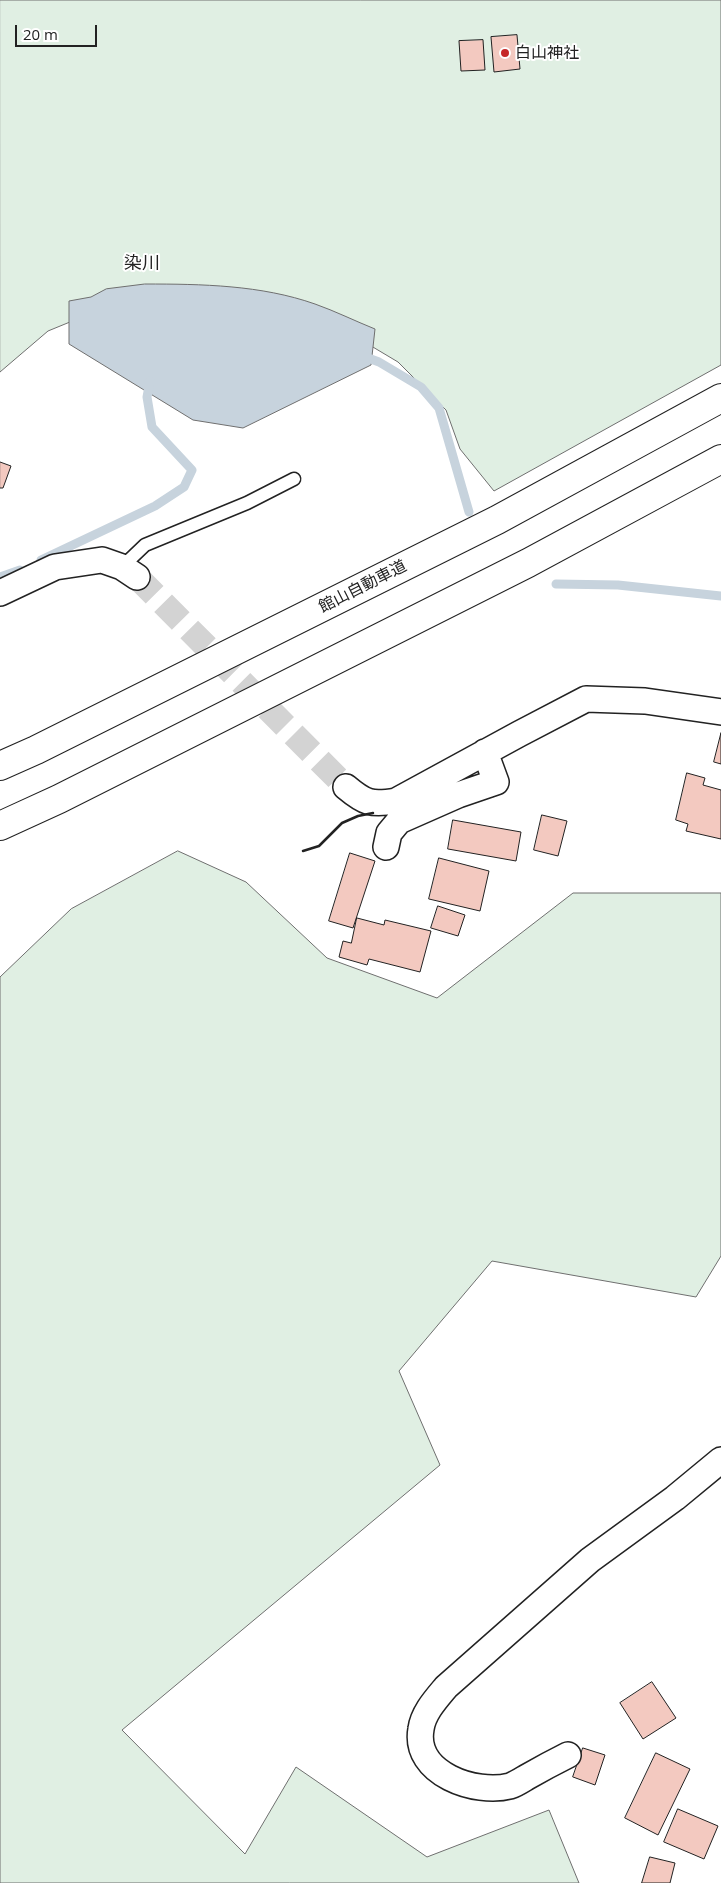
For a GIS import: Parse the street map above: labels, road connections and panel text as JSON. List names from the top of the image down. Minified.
{"streets":{"highway":["館山自動車道"]},"districts":["染川"],"places":["白山神社"],"scale_bar":"20 m"}
